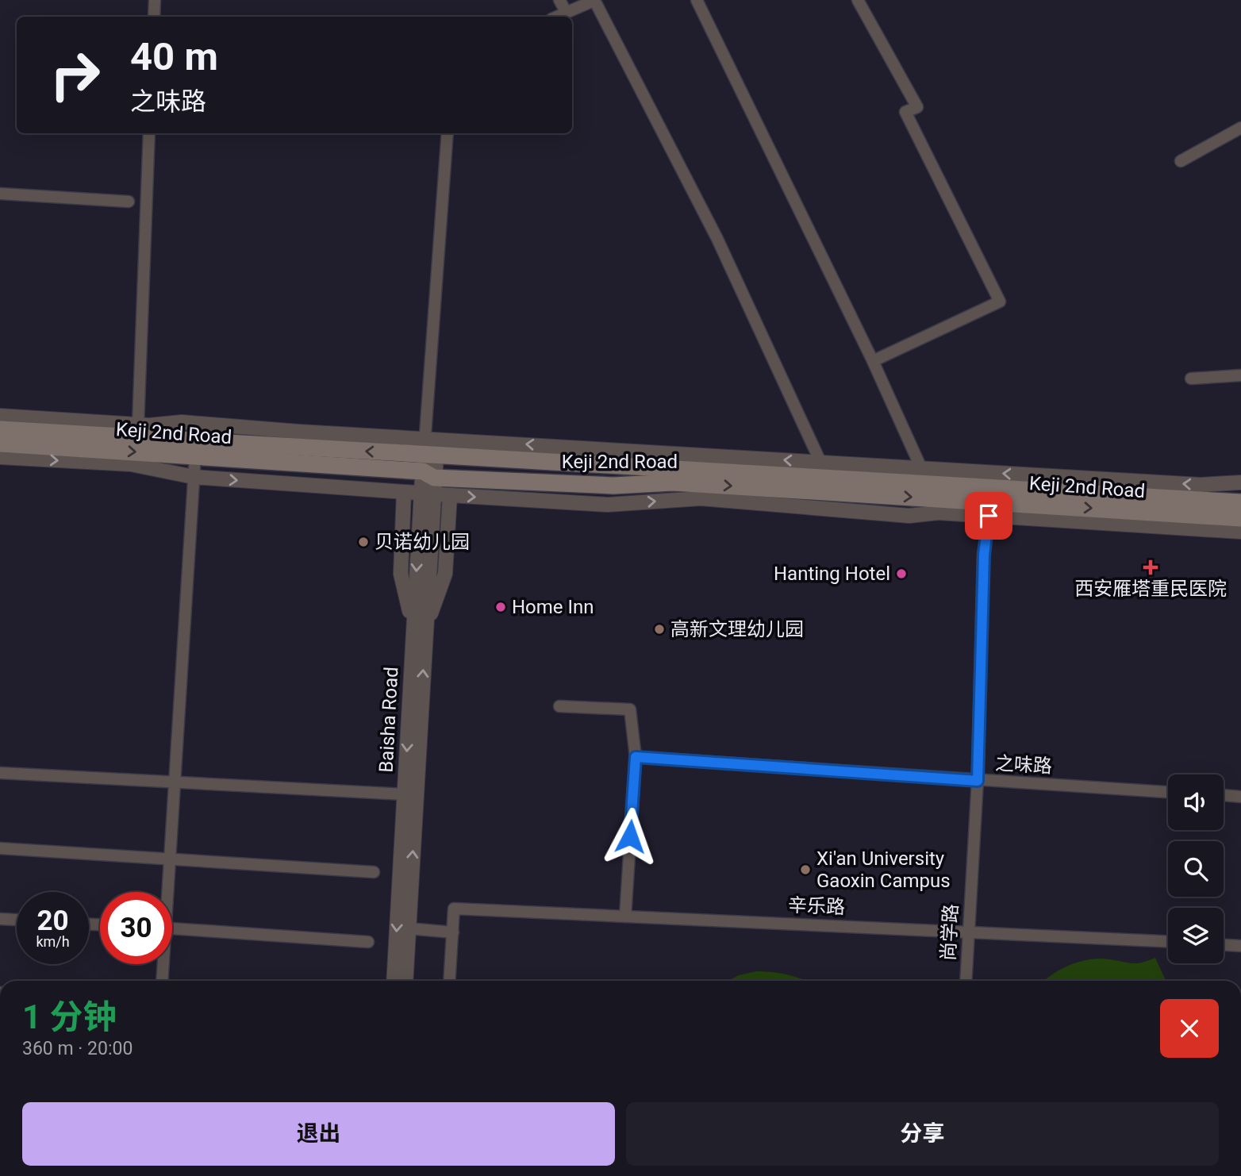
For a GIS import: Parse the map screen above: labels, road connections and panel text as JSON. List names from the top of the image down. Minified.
{"streets":{"main road":["Keji 2nd Road"],"street":["Baisha Road","之味路","辛乐路","尚学路"]},"crossings":[["Keji 2nd Road","Baisha Road"],["之味路","尚学路"],["辛乐路","尚学路"]],"places":{"other":["贝诺幼儿园","Hanting Hotel","Home Inn","高新文理幼儿园","Xi'an University Gaoxin Campus"],"health":["西安雁塔重民医院"]},"page":{"turn":["40 m","之味路"],"speed":"20 km/h","limit":"30","heading":["1 分钟","360 m · 20:00"],"buttons":["退出","分享"]}}
